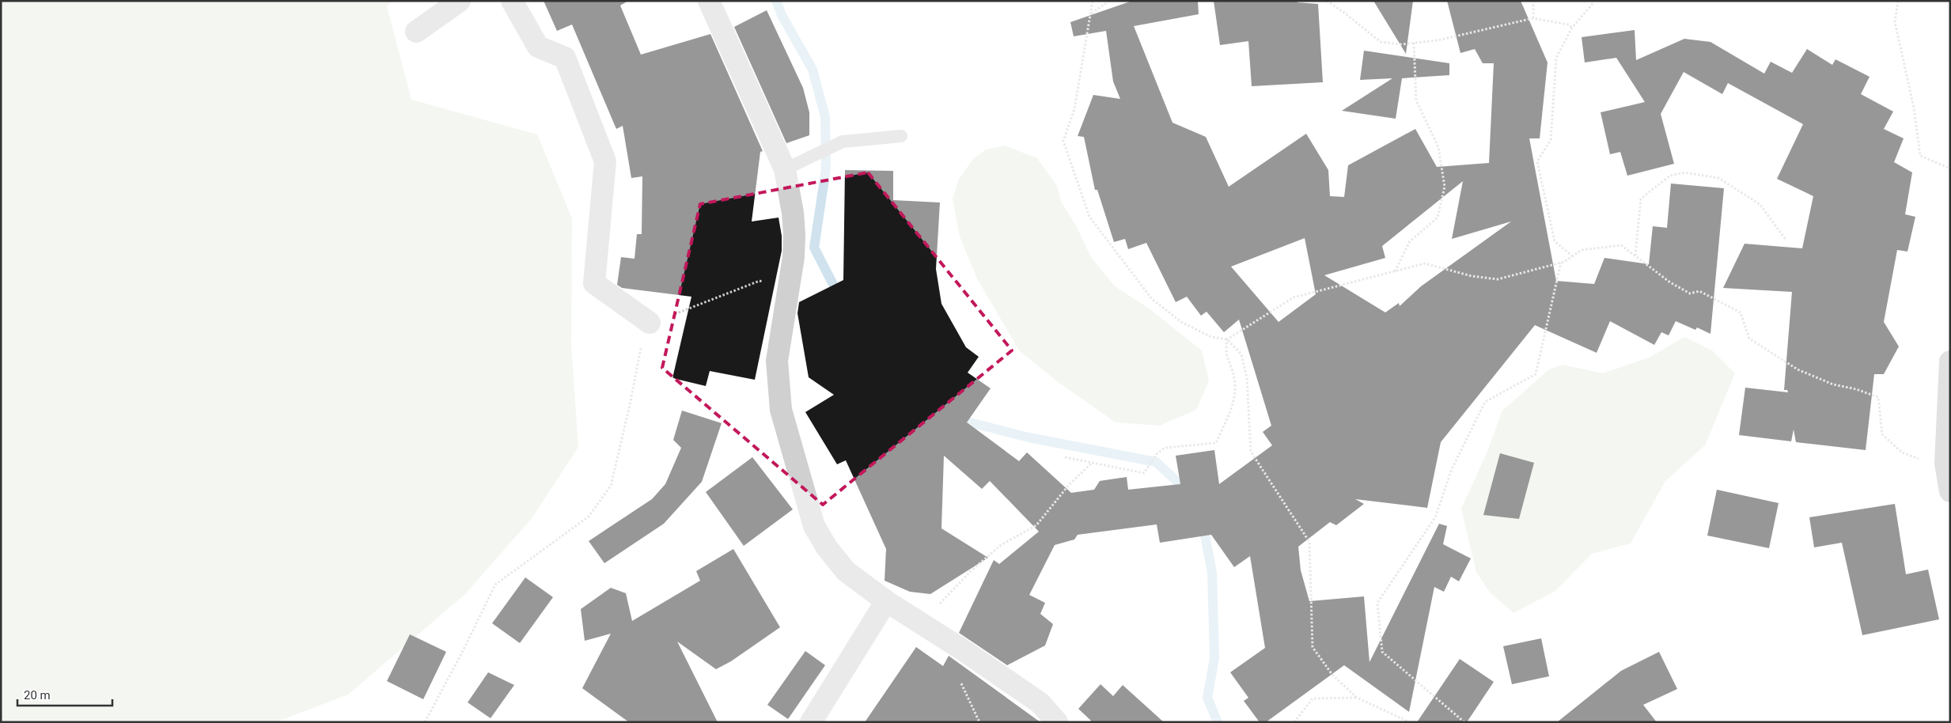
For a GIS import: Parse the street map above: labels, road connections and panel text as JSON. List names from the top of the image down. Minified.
{"scale_bar":"20 m"}
